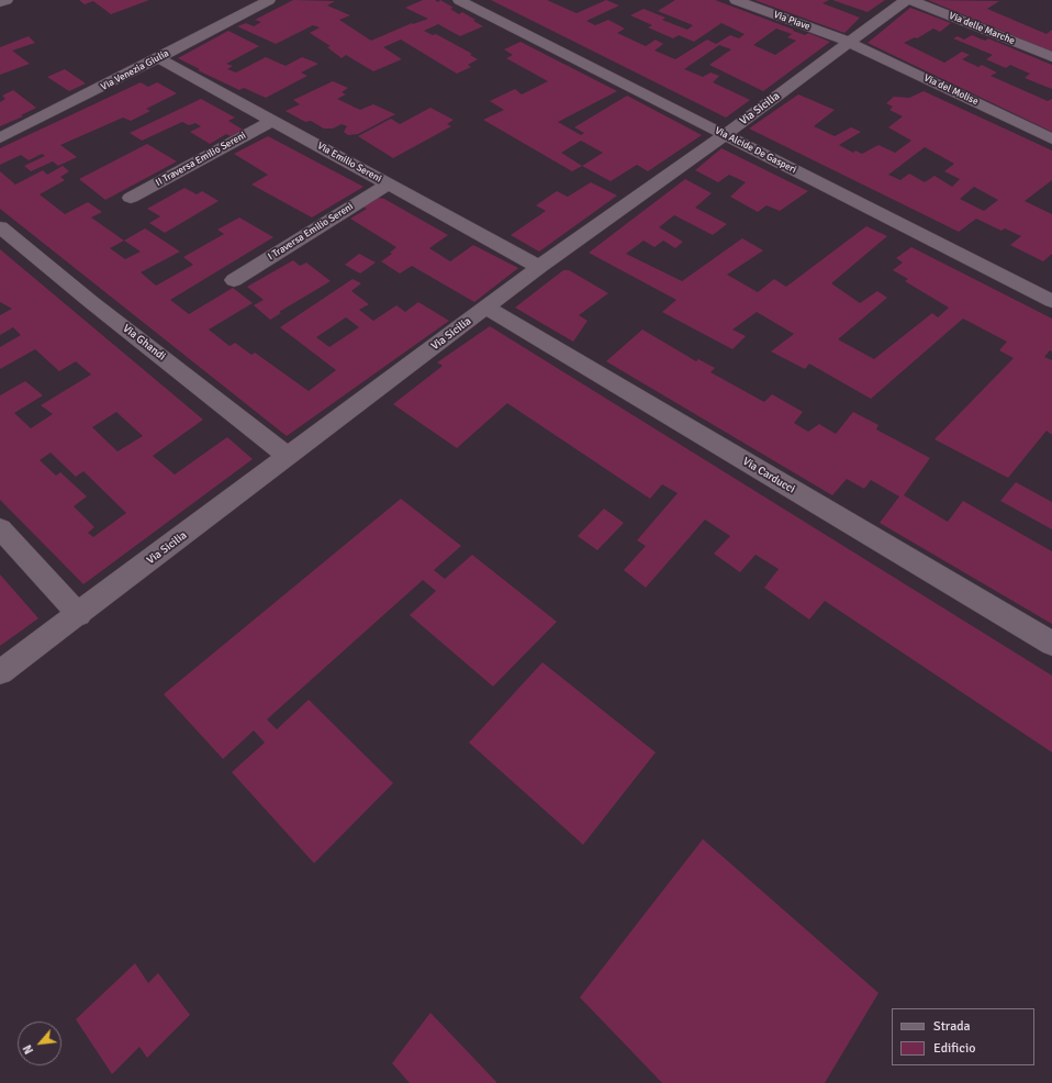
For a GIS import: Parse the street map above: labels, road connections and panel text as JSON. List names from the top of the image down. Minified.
{"streets":{"street":["Via Piave","Via delle Marche","Via Venezia Giulia","Via del Molise","Via Sicilia","Via Alcide De Gasperi","II Traversa Emilio Sereni","Via Emilio Sereni","I Traversa Emilio Sereni","Via Ghandi","Via Carducci"]},"crossings":[["Via Piave","Via del Molise"],["Via Piave","Via Sicilia"],["Via Venezia Giulia","Via Emilio Sereni"],["Via del Molise","Via Sicilia"],["Via Sicilia","Via Alcide De Gasperi"],["Via Sicilia","Via Emilio Sereni"],["Via Sicilia","Via Ghandi"],["Via Sicilia","Via Carducci"],["II Traversa Emilio Sereni","Via Emilio Sereni"],["Via Emilio Sereni","I Traversa Emilio Sereni"]],"legend":["Strada","Edificio"],"north":"bottom left"}
